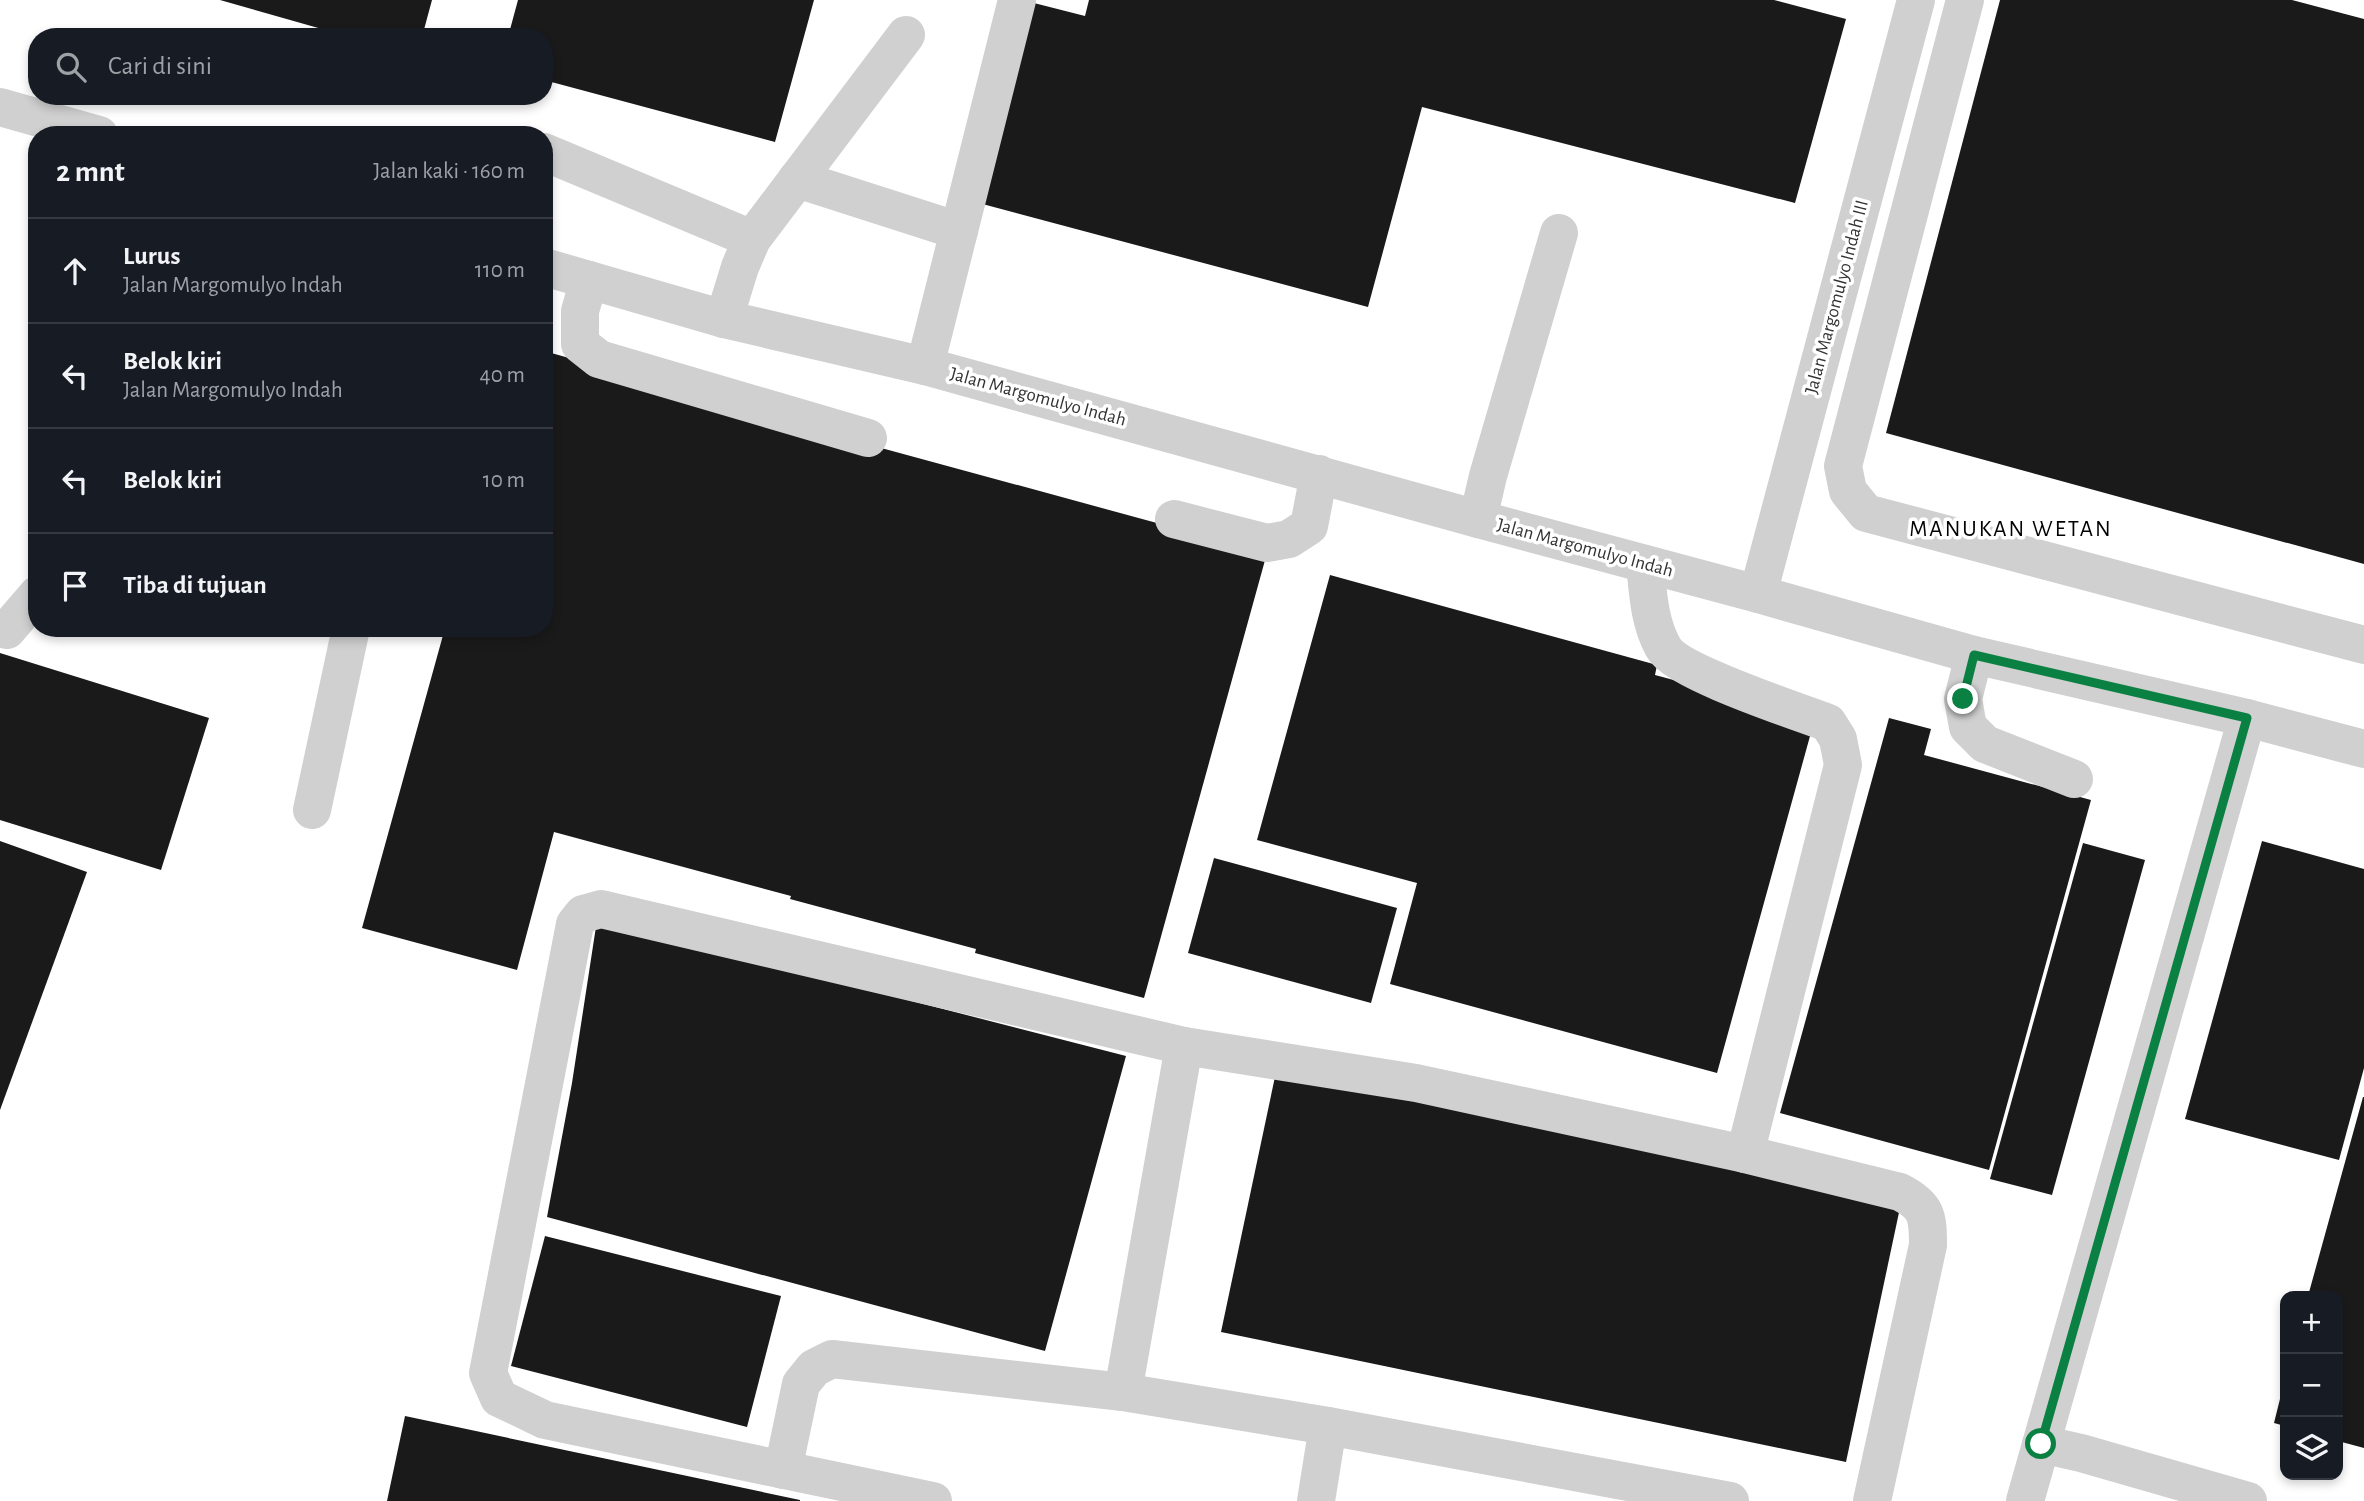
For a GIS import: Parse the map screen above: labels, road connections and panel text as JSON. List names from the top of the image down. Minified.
{"streets":{"street":["Jalan Margomulyo Indah III","Jalan Margomulyo Indah"]},"crossings":[["Jalan Margomulyo Indah III","Jalan Margomulyo Indah"]],"districts":["MANUKAN WETAN"],"page":{"search":"Cari di sini","heading":["2 mnt","Jalan kaki · 160 m"],"list":[["Lurus","Jalan Margomulyo Indah","110 m"],["Belok kiri","Jalan Margomulyo Indah","40 m"],["Belok kiri","10 m"],"Tiba di tujuan"],"map_buttons":["+","−"]}}
